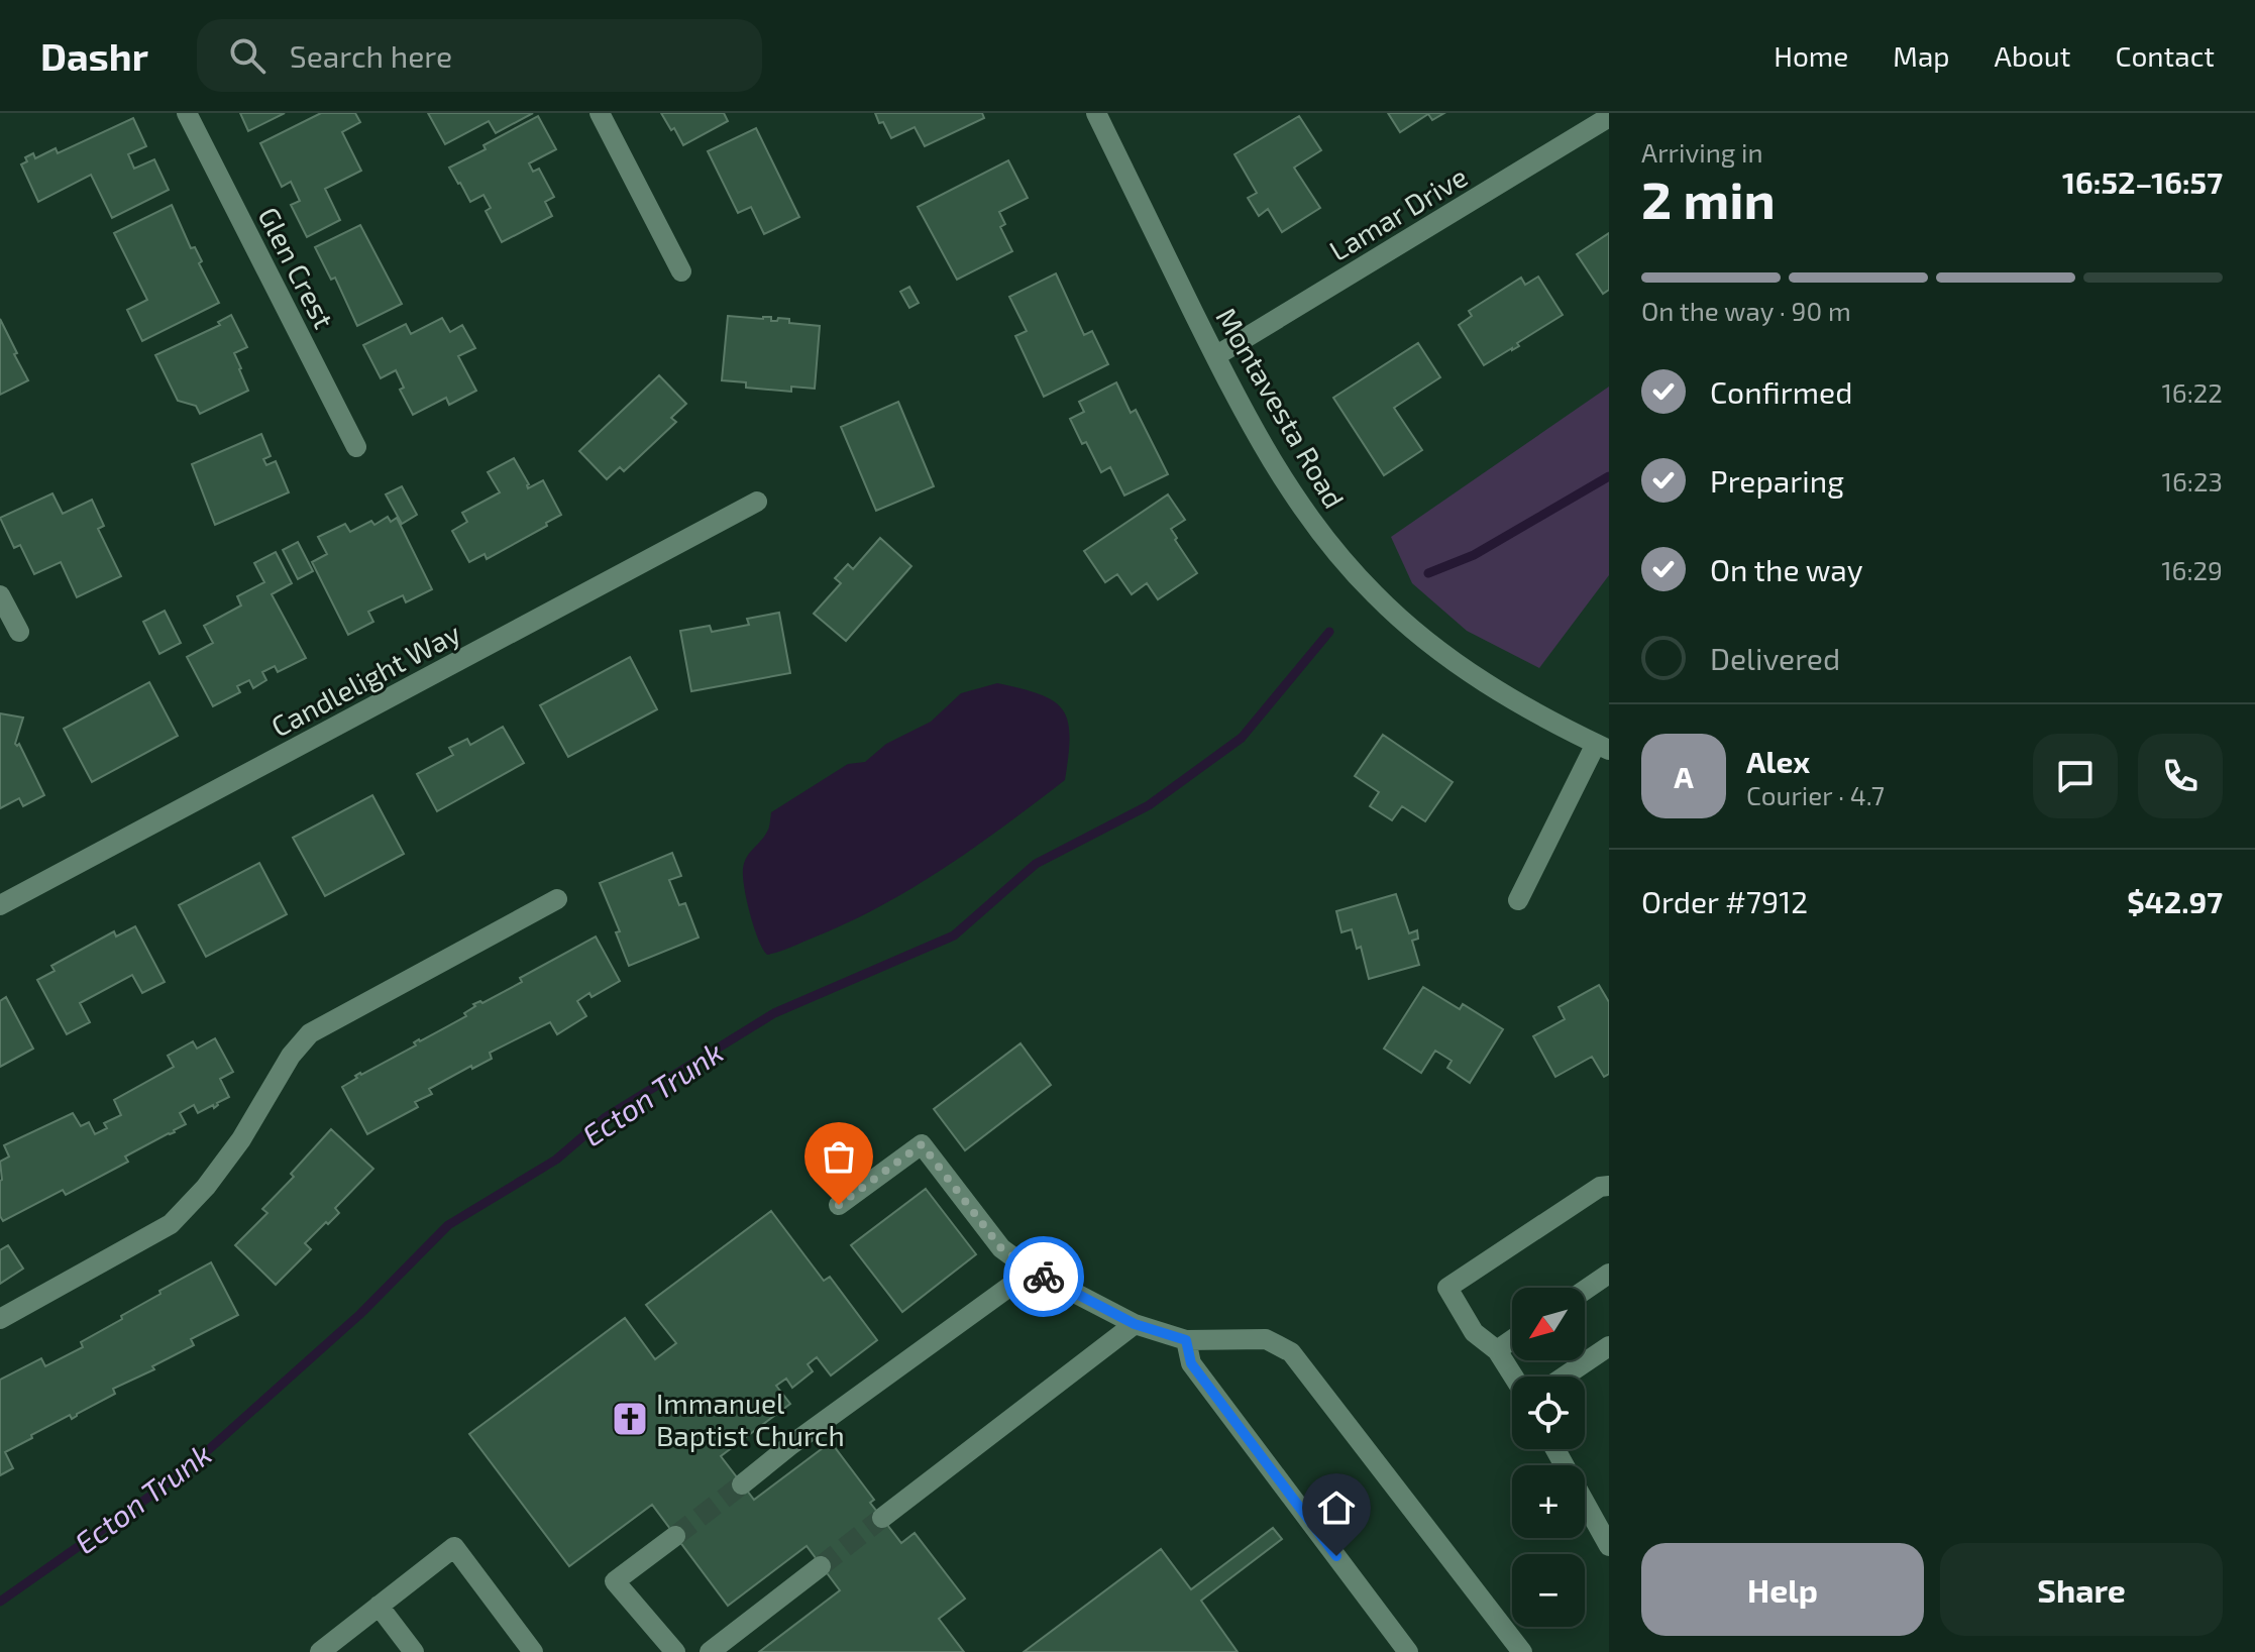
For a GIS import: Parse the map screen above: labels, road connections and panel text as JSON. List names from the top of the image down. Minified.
{"streets":{"street":["Lamar Drive","Glen Crest","Montavesta Road","Candlelight Way"]},"crossings":[["Lamar Drive","Montavesta Road"]],"water":["Ecton Trunk"],"places":{"church":["Immanuel Baptist Church"]},"north":"bottom left","page":{"header":"Dashr","search":"Search here","nav":["Home","Map","About","Contact"],"heading":["2 min","Arriving in","16:52–16:57"],"panel":["Alex","Courier · 4.7","Order #7912","$42.97"],"bar":"On the way · 90 m","list":[["Confirmed","16:22"],["Preparing","16:23"],["On the way","16:29"],"Delivered"],"round":"A","map_buttons":["+","−"],"buttons":["Help","Share"]}}
